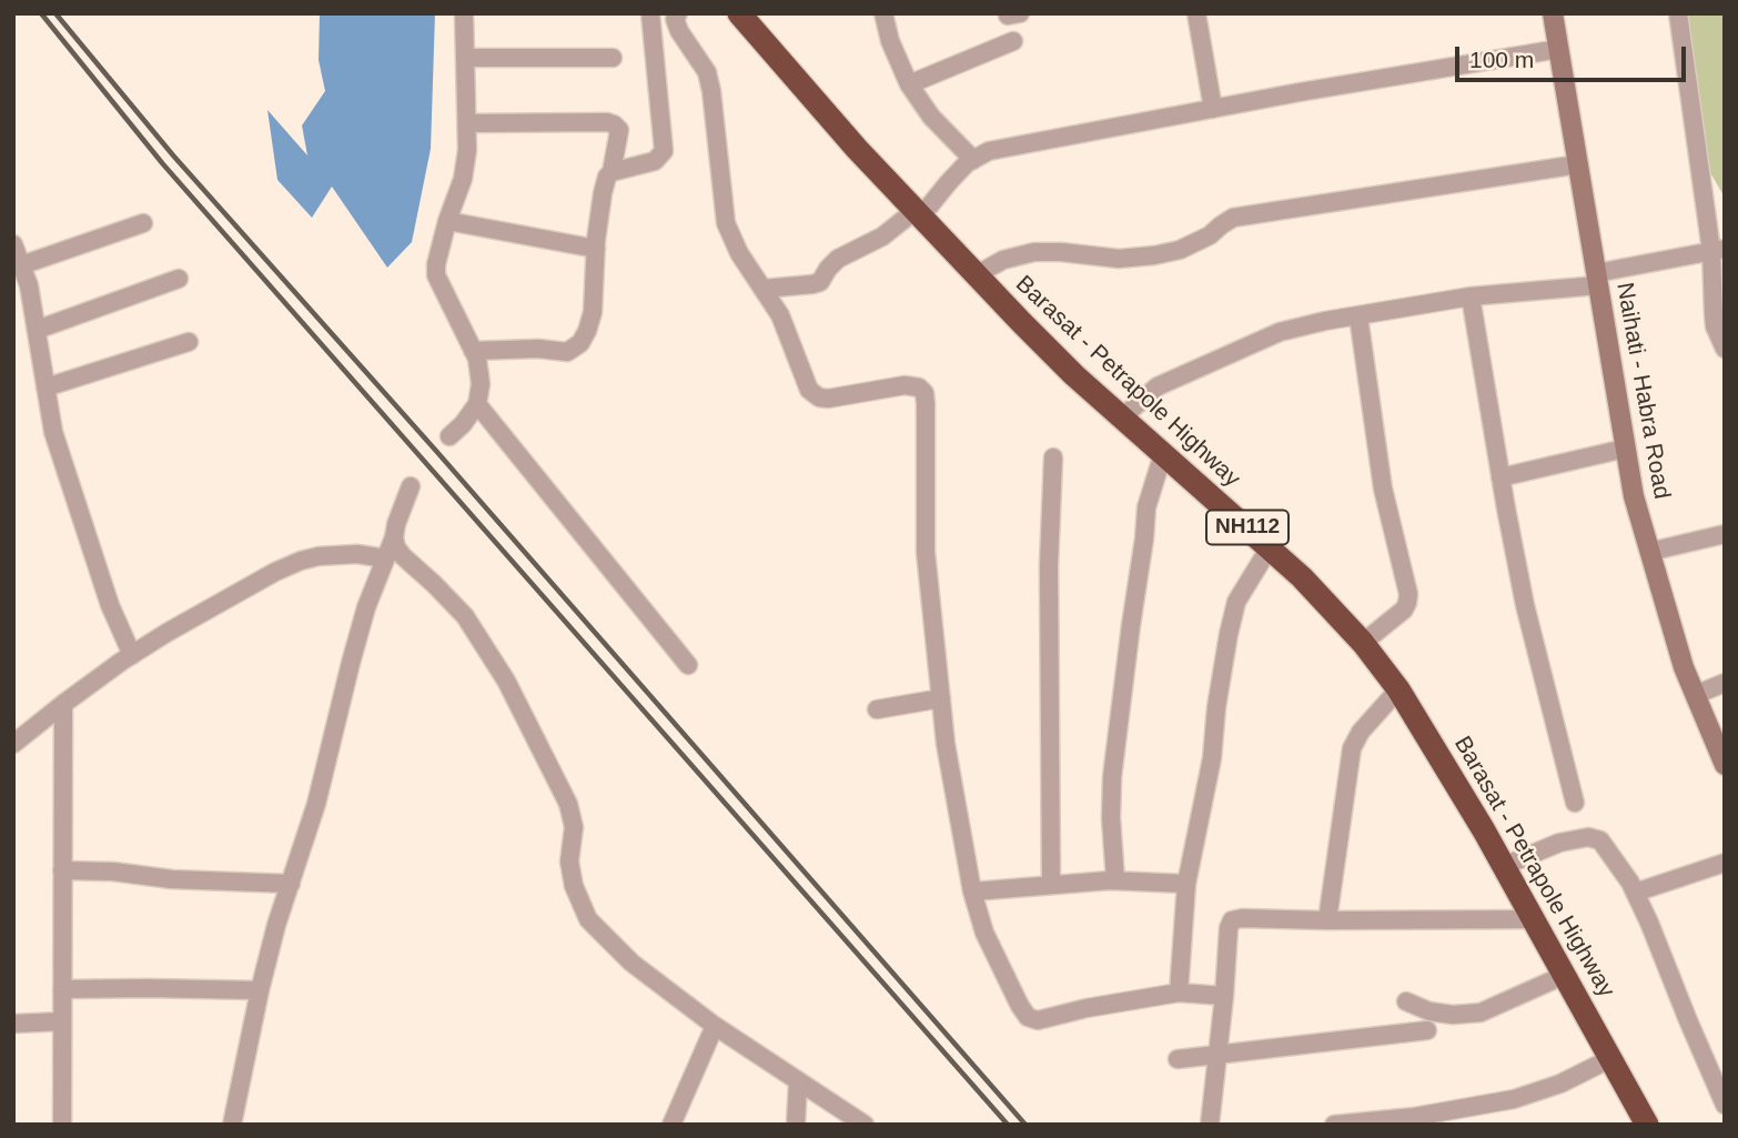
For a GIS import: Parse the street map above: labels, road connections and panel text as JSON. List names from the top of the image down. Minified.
{"streets":{"highway":["Barasat - Petrapole Highway","NH112"],"main road":["Naihati - Habra Road"]},"scale_bar":"100 m"}
